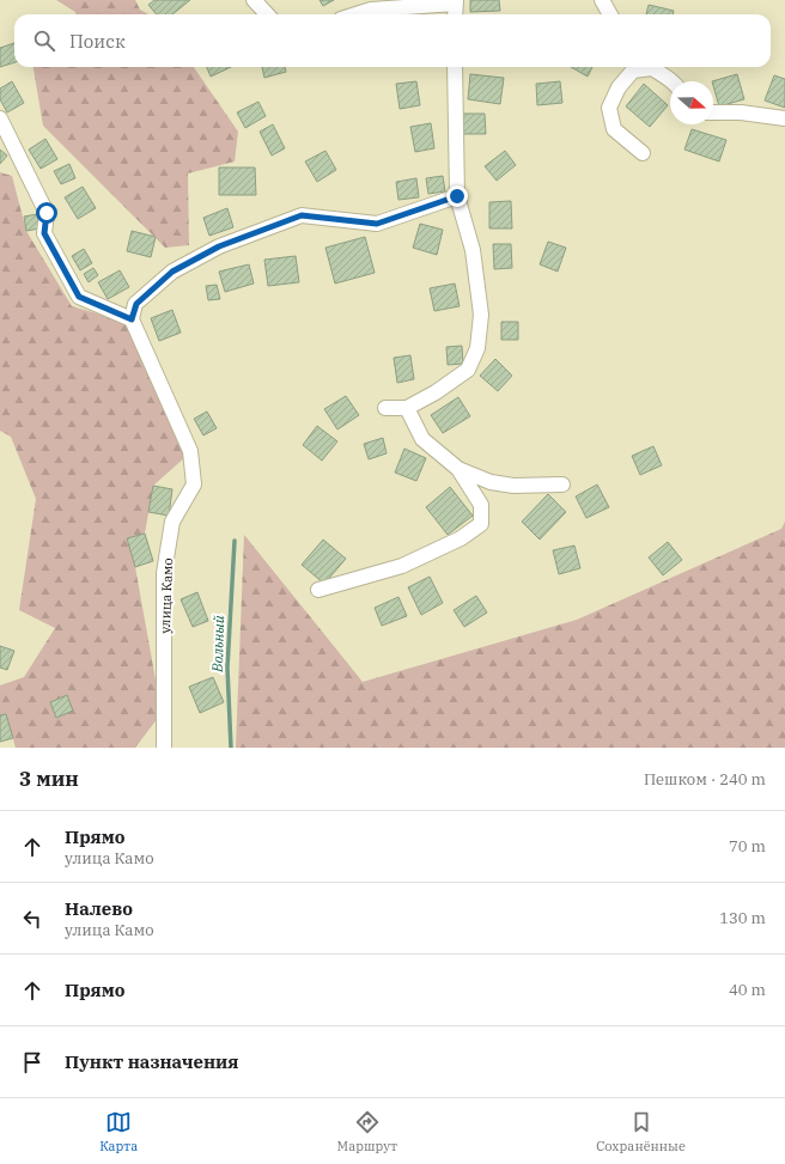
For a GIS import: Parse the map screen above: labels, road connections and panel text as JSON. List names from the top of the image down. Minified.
{"streets":{"street":["улица Камо"]},"water":["Вольный"],"north":"right","page":{"search":"Поиск","heading":["3 мин","Пешком · 240 m"],"list":[["Прямо","улица Камо","70 m"],["Налево","улица Камо","130 m"],["Прямо","40 m"],"Пункт назначения"],"nav":["Карта","Маршрут","Сохранённые"]}}
